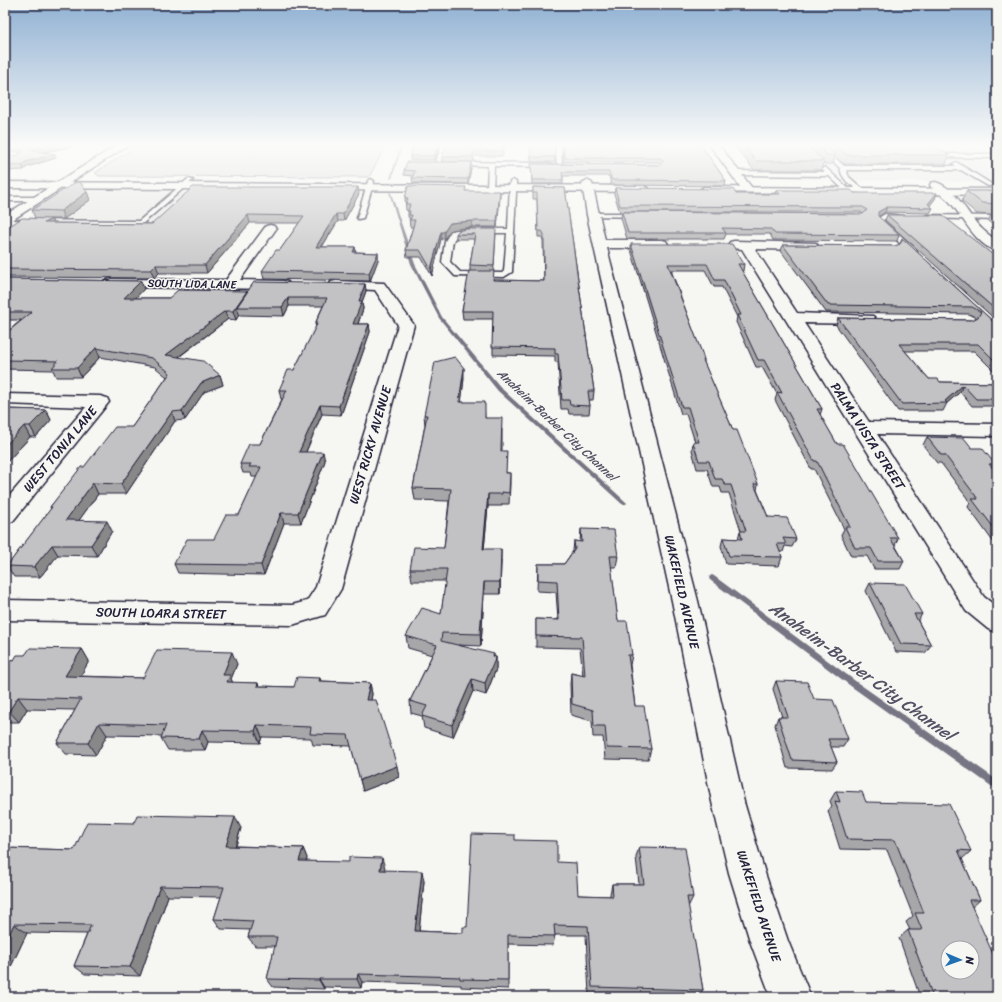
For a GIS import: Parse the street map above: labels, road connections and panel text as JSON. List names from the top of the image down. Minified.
{"streets":{"street":["SOUTH LIDA LANE","PALMA VISTA STREET","WEST RICKY AVENUE","WEST TONIA LANE","WAKEFIELD AVENUE","SOUTH LOARA STREET"]},"crossings":[["WEST RICKY AVENUE","SOUTH LOARA STREET"]],"water":["Anaheim-Barber City Channel"],"north":"right"}
